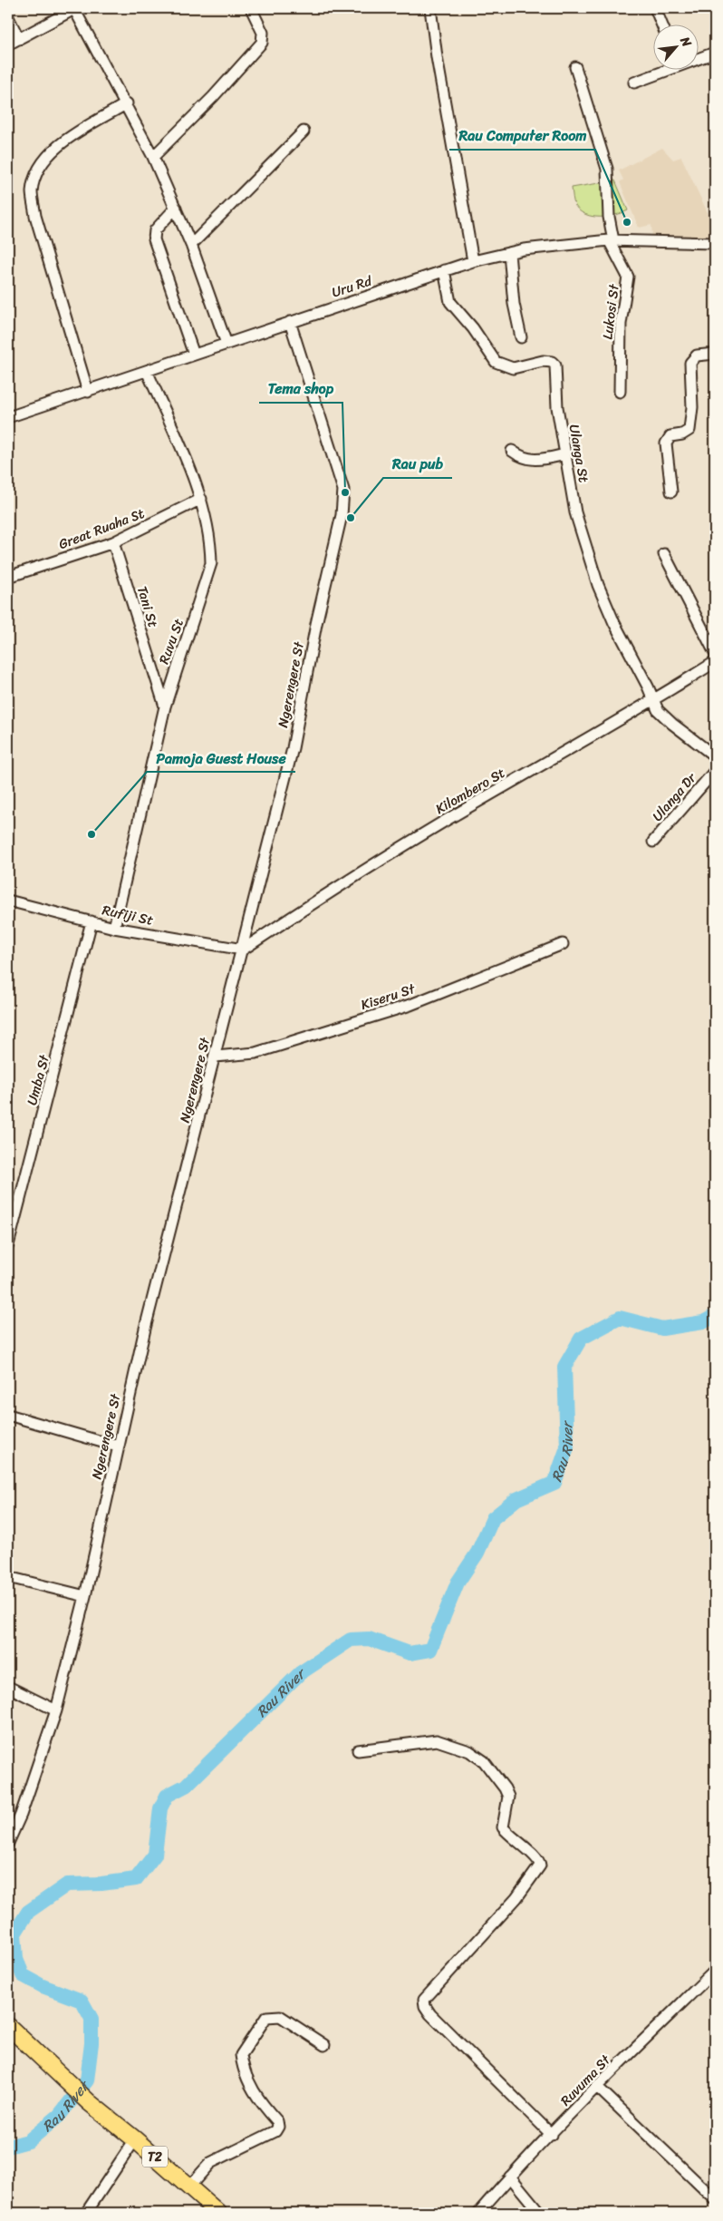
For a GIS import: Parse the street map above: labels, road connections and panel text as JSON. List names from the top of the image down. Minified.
{"streets":{"highway":["T2"],"street":["Uru Rd","Lukosi St","Ulanga St","Great Ruaha St","Tani St","Ruvu St","Ngerengere St","Kilombero St","Ulanga Dr","Rufiji St","Kiseru St","Umba St","Ruvuma St"]},"crossings":[["Uru Rd","Lukosi St"],["Uru Rd","Ulanga St"],["Uru Rd","Ruvu St"],["Uru Rd","Ngerengere St"],["Ulanga St","Kilombero St"],["Great Ruaha St","Tani St"],["Great Ruaha St","Ruvu St"],["Tani St","Ruvu St"],["Ruvu St","Rufiji St"],["Ngerengere St","Kilombero St"],["Ngerengere St","Rufiji St"],["Ngerengere St","Kiseru St"],["Kilombero St","Rufiji St"],["Rufiji St","Umba St"]],"water":["Rau River"],"places":["Rau Computer Room","Tema shop","Rau pub","Pamoja Guest House"],"north":"top right"}
